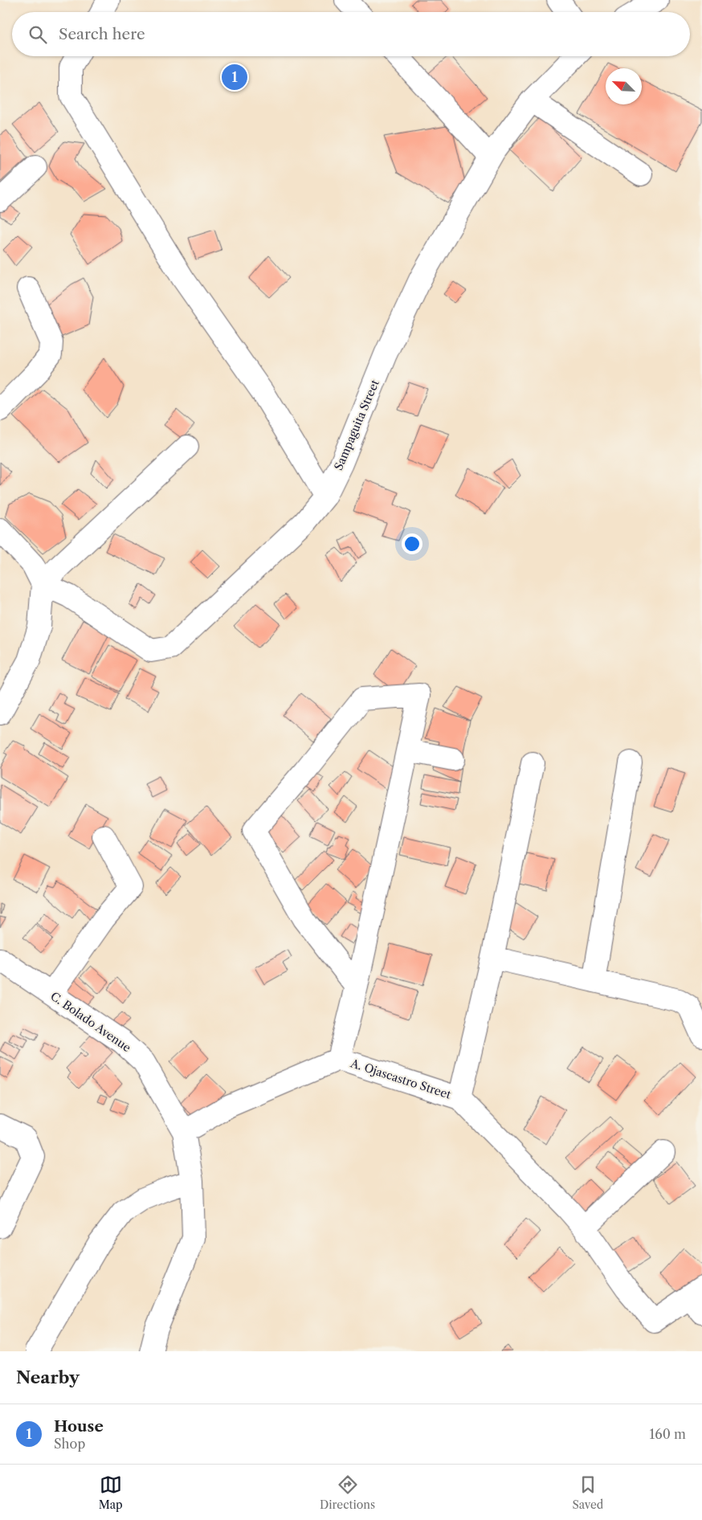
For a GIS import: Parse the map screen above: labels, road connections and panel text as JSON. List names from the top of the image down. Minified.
{"streets":{"street":["Sampaguita Street","C. Bolado Avenue","A. Ojascastro Street"]},"crossings":[["C. Bolado Avenue","A. Ojascastro Street"]],"north":"top left","page":{"search":"Search here","pins":"1","heading":"Nearby","list":[{"mark":"1","name":"House","note":"Shop","value":"160 m"}],"nav":["Map","Directions","Saved"]}}
